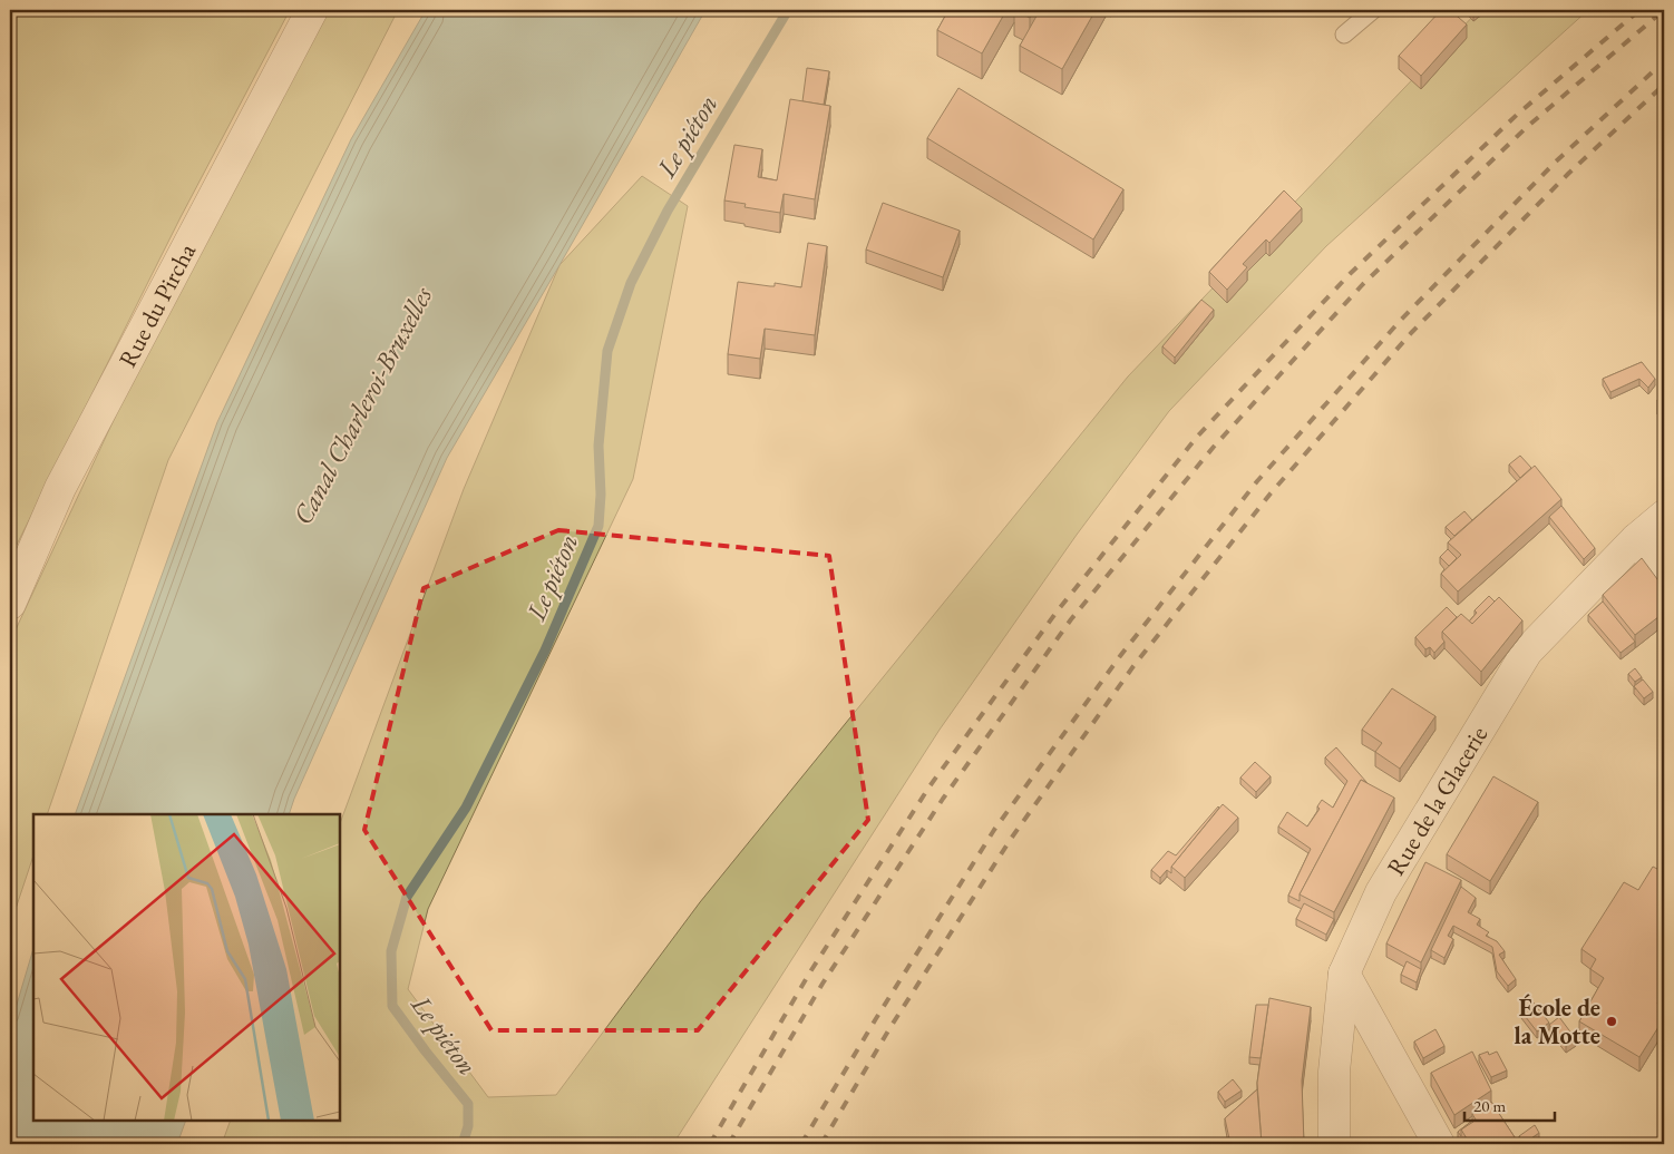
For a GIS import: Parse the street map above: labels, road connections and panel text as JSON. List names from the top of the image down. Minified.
{"streets":{"street":["Rue du Pircha","Rue de la Glacerie"]},"water":["Le piéton","Canal Charleroi-Bruxelles"],"places":["École de la Motte"],"scale_bar":"20 m"}
